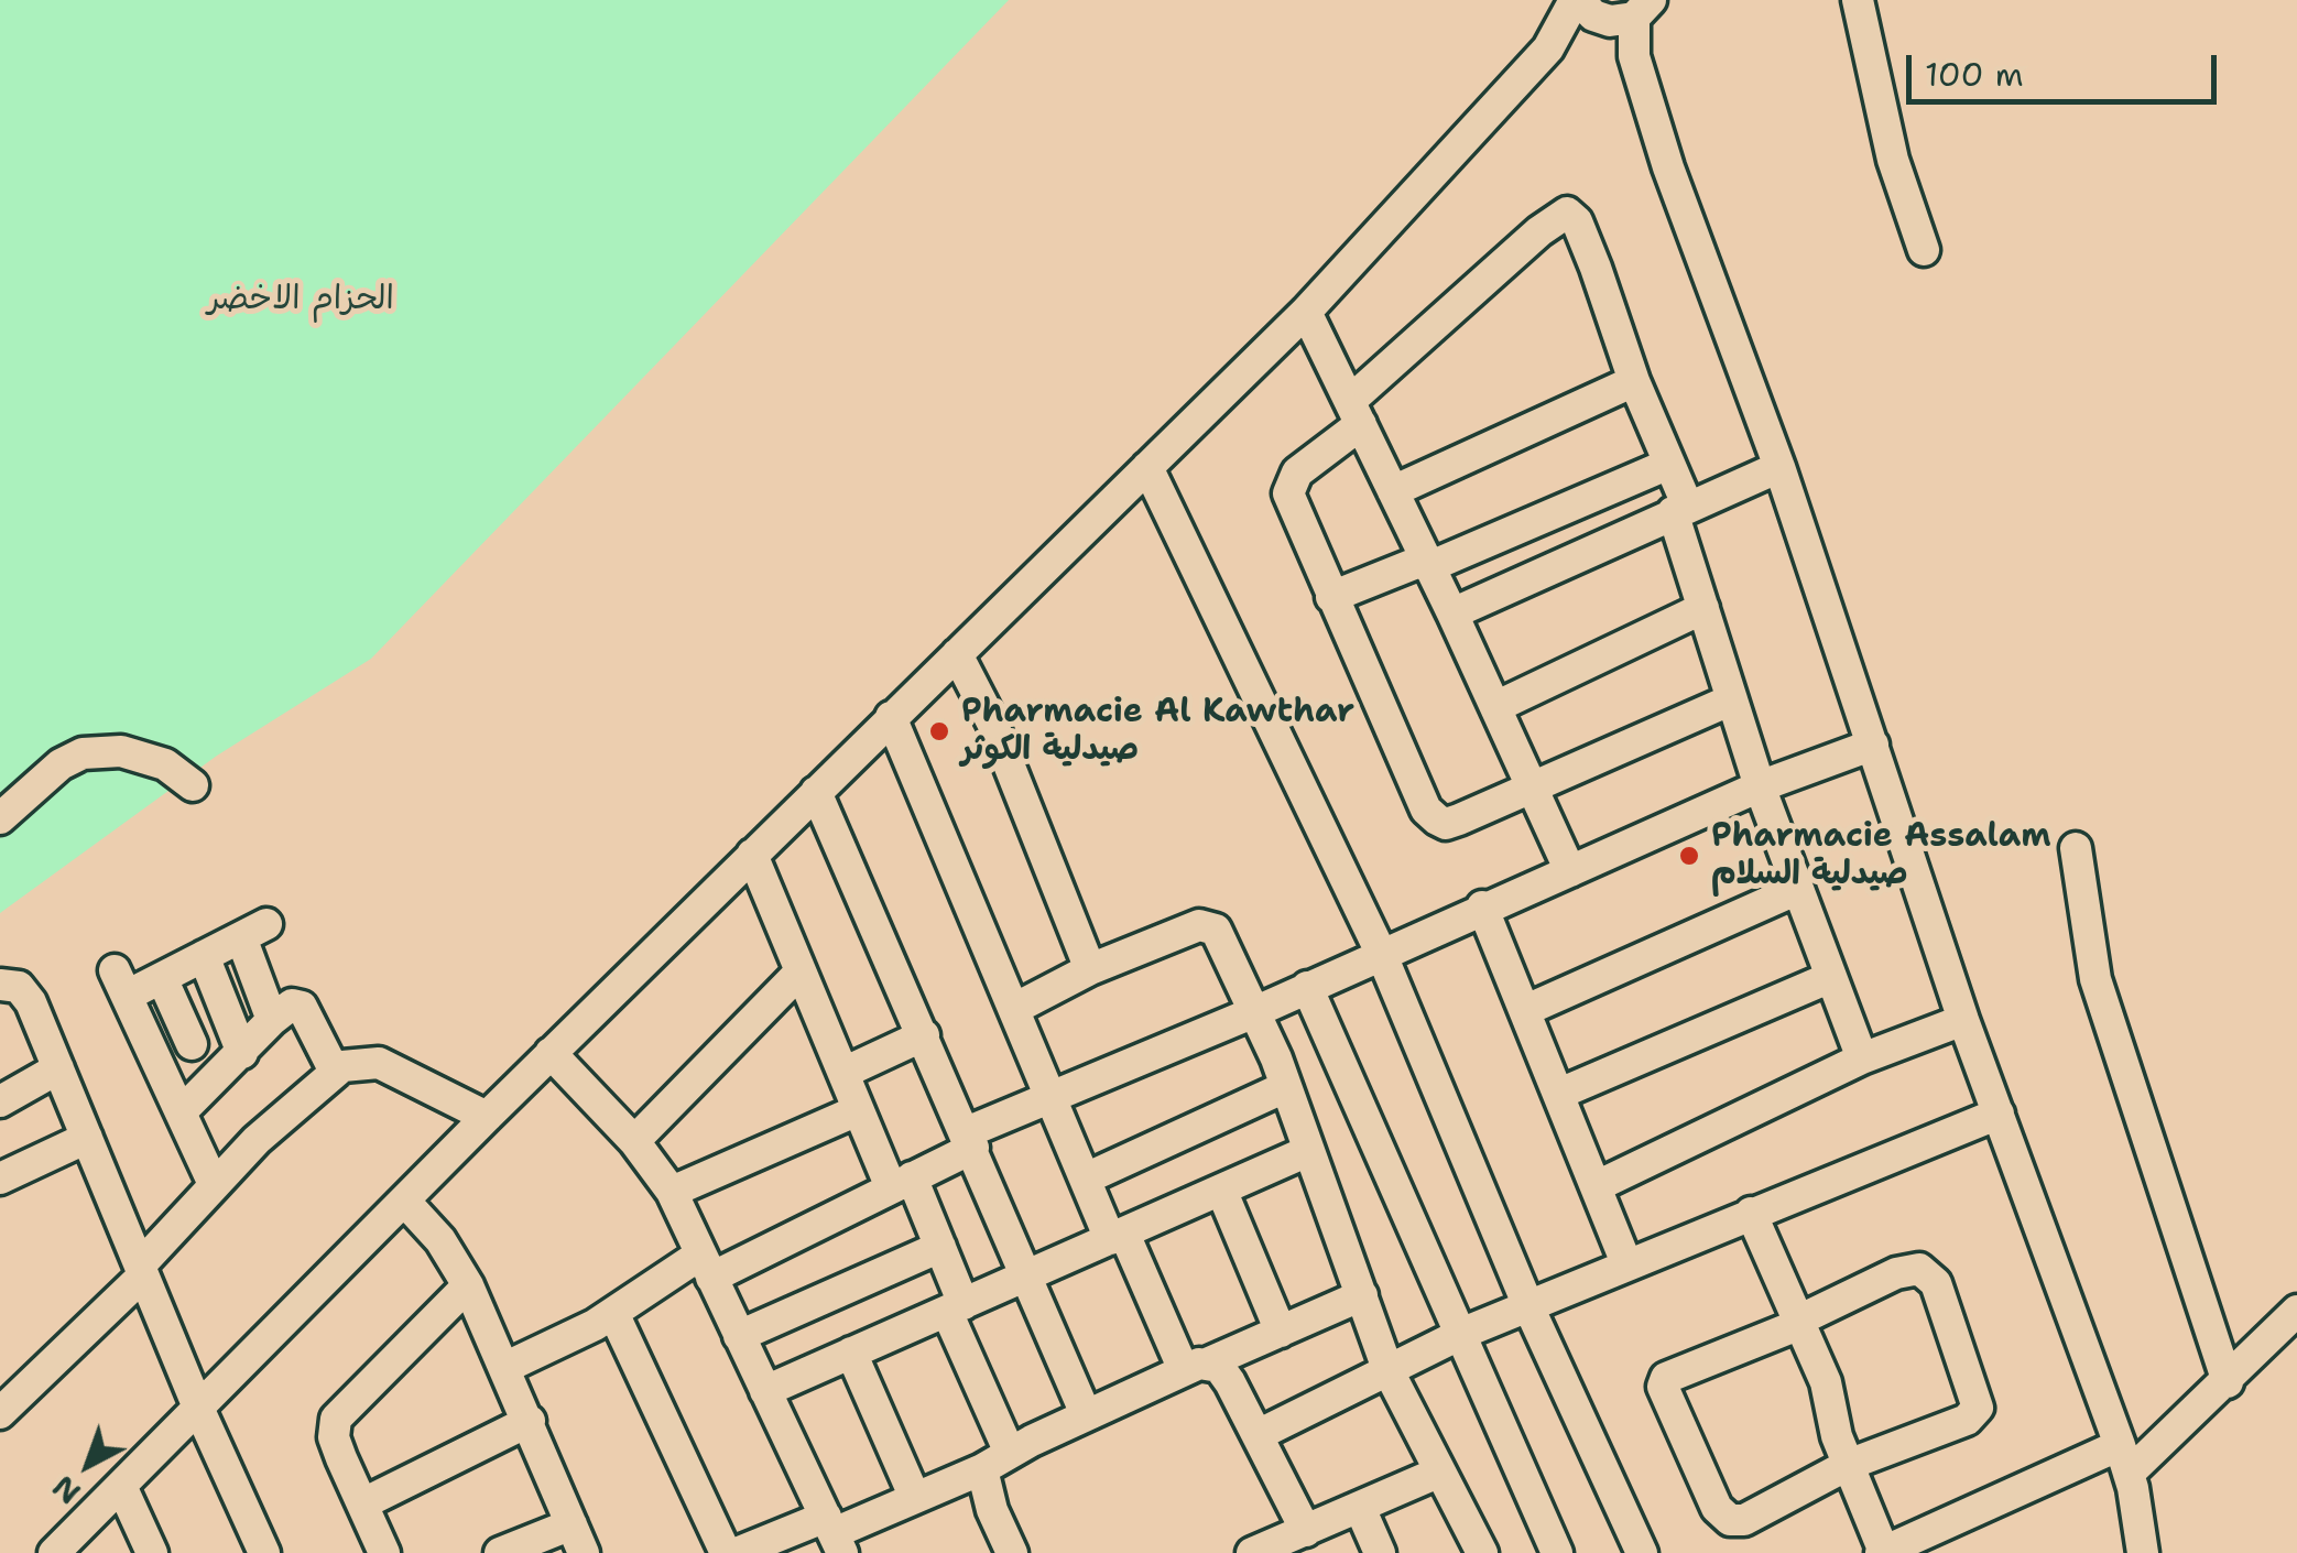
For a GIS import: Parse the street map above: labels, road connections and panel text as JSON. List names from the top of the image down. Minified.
{"parks":["الحزام الاخضر"],"places":["Pharmacie Al Kawthar صيدلية الكوثر","Pharmacie Assalam صيدلية السلام"],"scale_bar":"100 m","north":"bottom left"}
